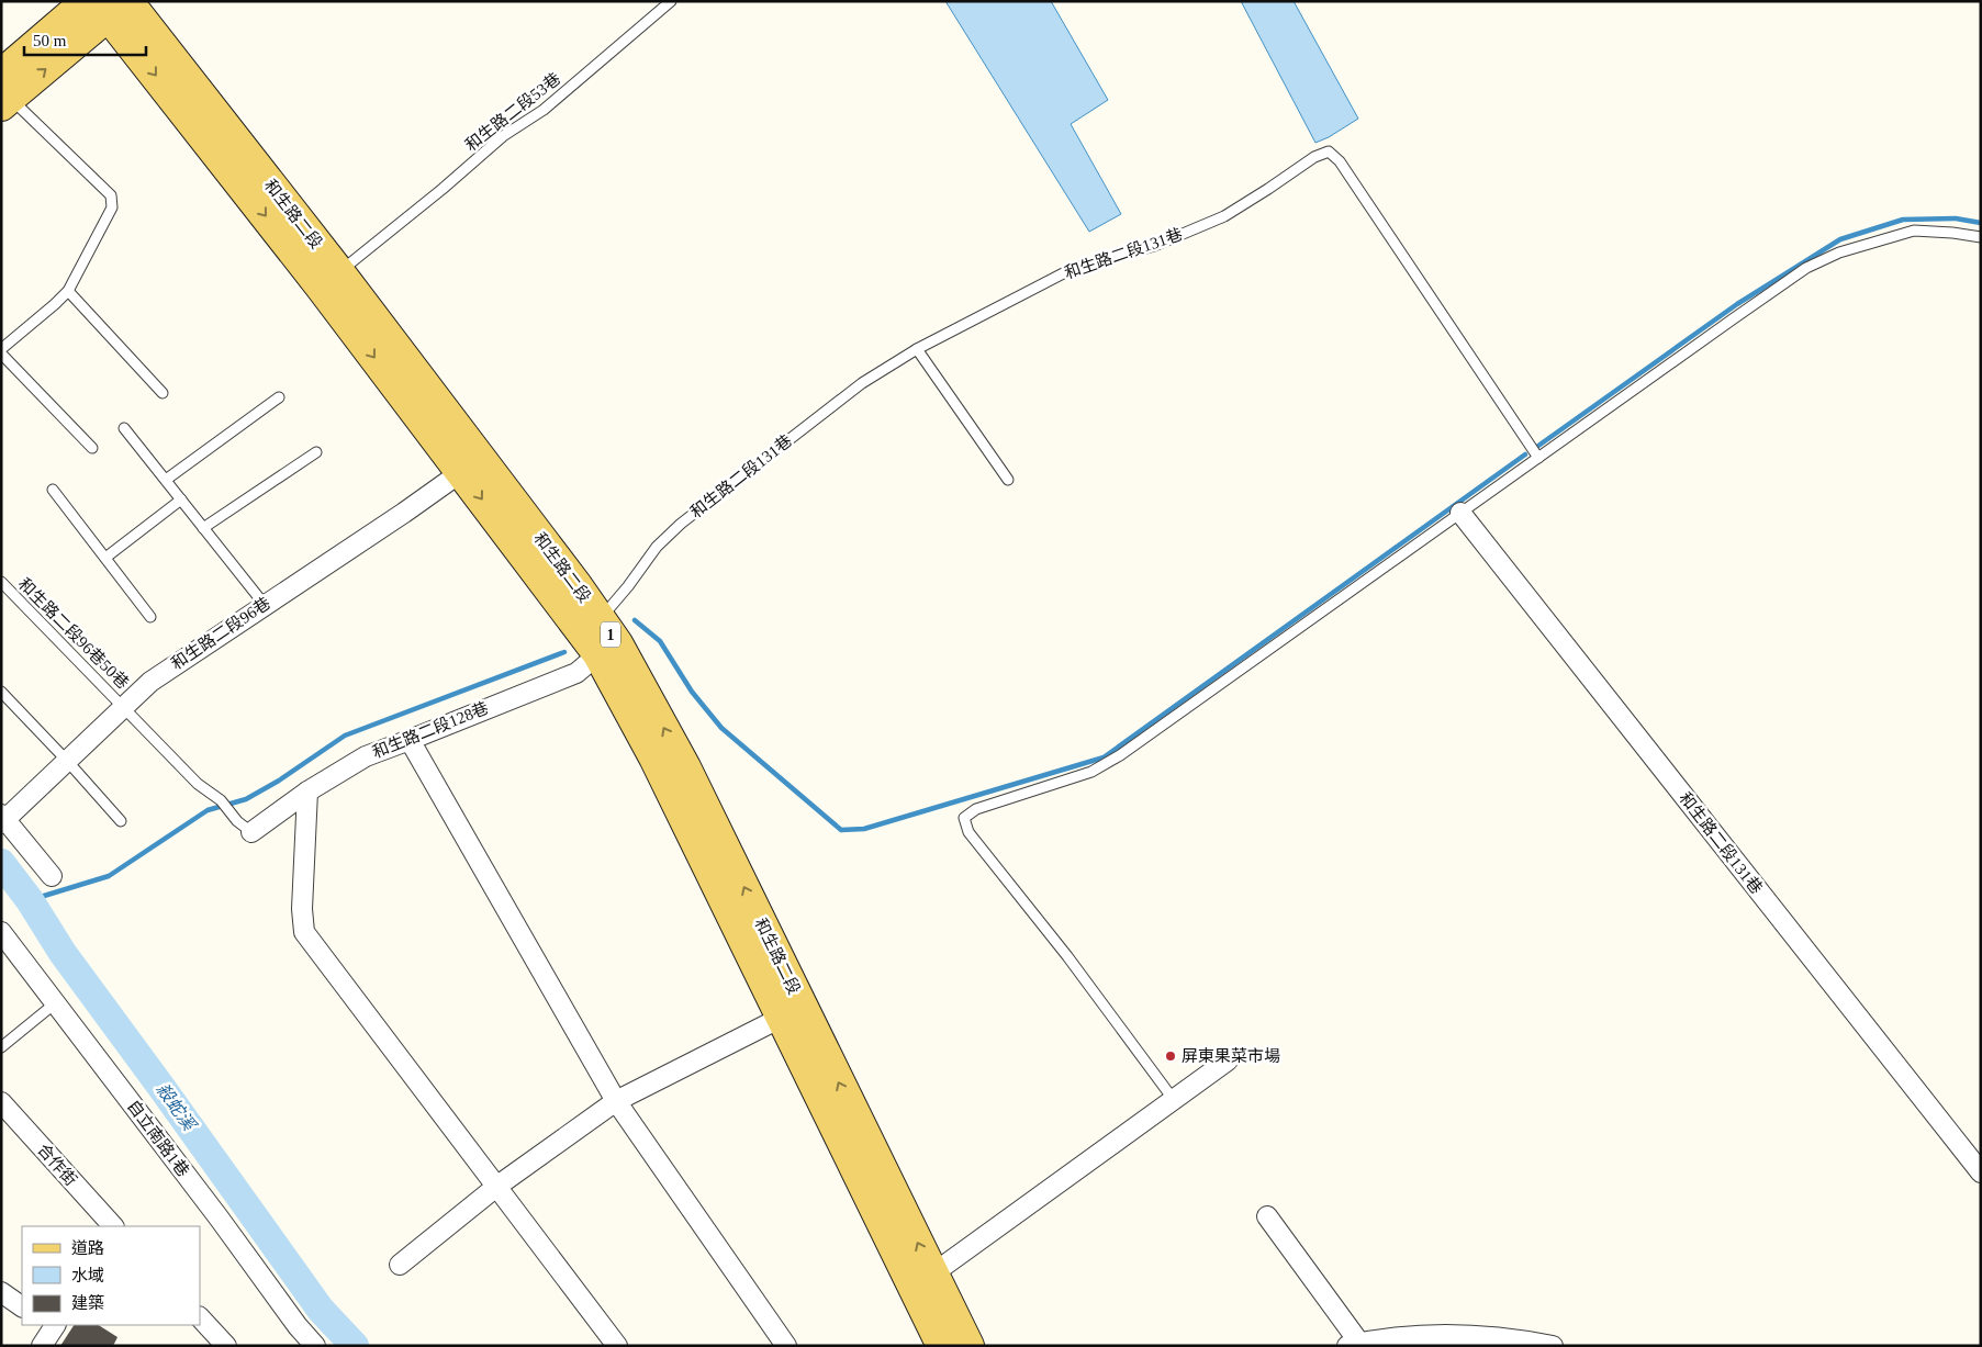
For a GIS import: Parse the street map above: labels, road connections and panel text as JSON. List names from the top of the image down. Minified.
{"streets":{"main road":["和生路二段","1"],"street":["和生路二段131巷","和生路二段96巷","和生路二段128巷","自立南路1巷","合作街"],"lane":["和生路二段53巷","和生路二段96巷50巷"]},"crossings":[["和生路二段53巷","和生路二段"],["和生路二段","和生路二段131巷"],["和生路二段","和生路二段96巷"],["和生路二段","和生路二段128巷"],["和生路二段131巷","和生路二段128巷"],["和生路二段96巷50巷","和生路二段96巷"],["和生路二段96巷50巷","和生路二段128巷"]],"water":["殺蛇溪"],"places":["屏東果菜市場"],"legend":["道路","水域","建築"],"scale_bar":"50 m"}
